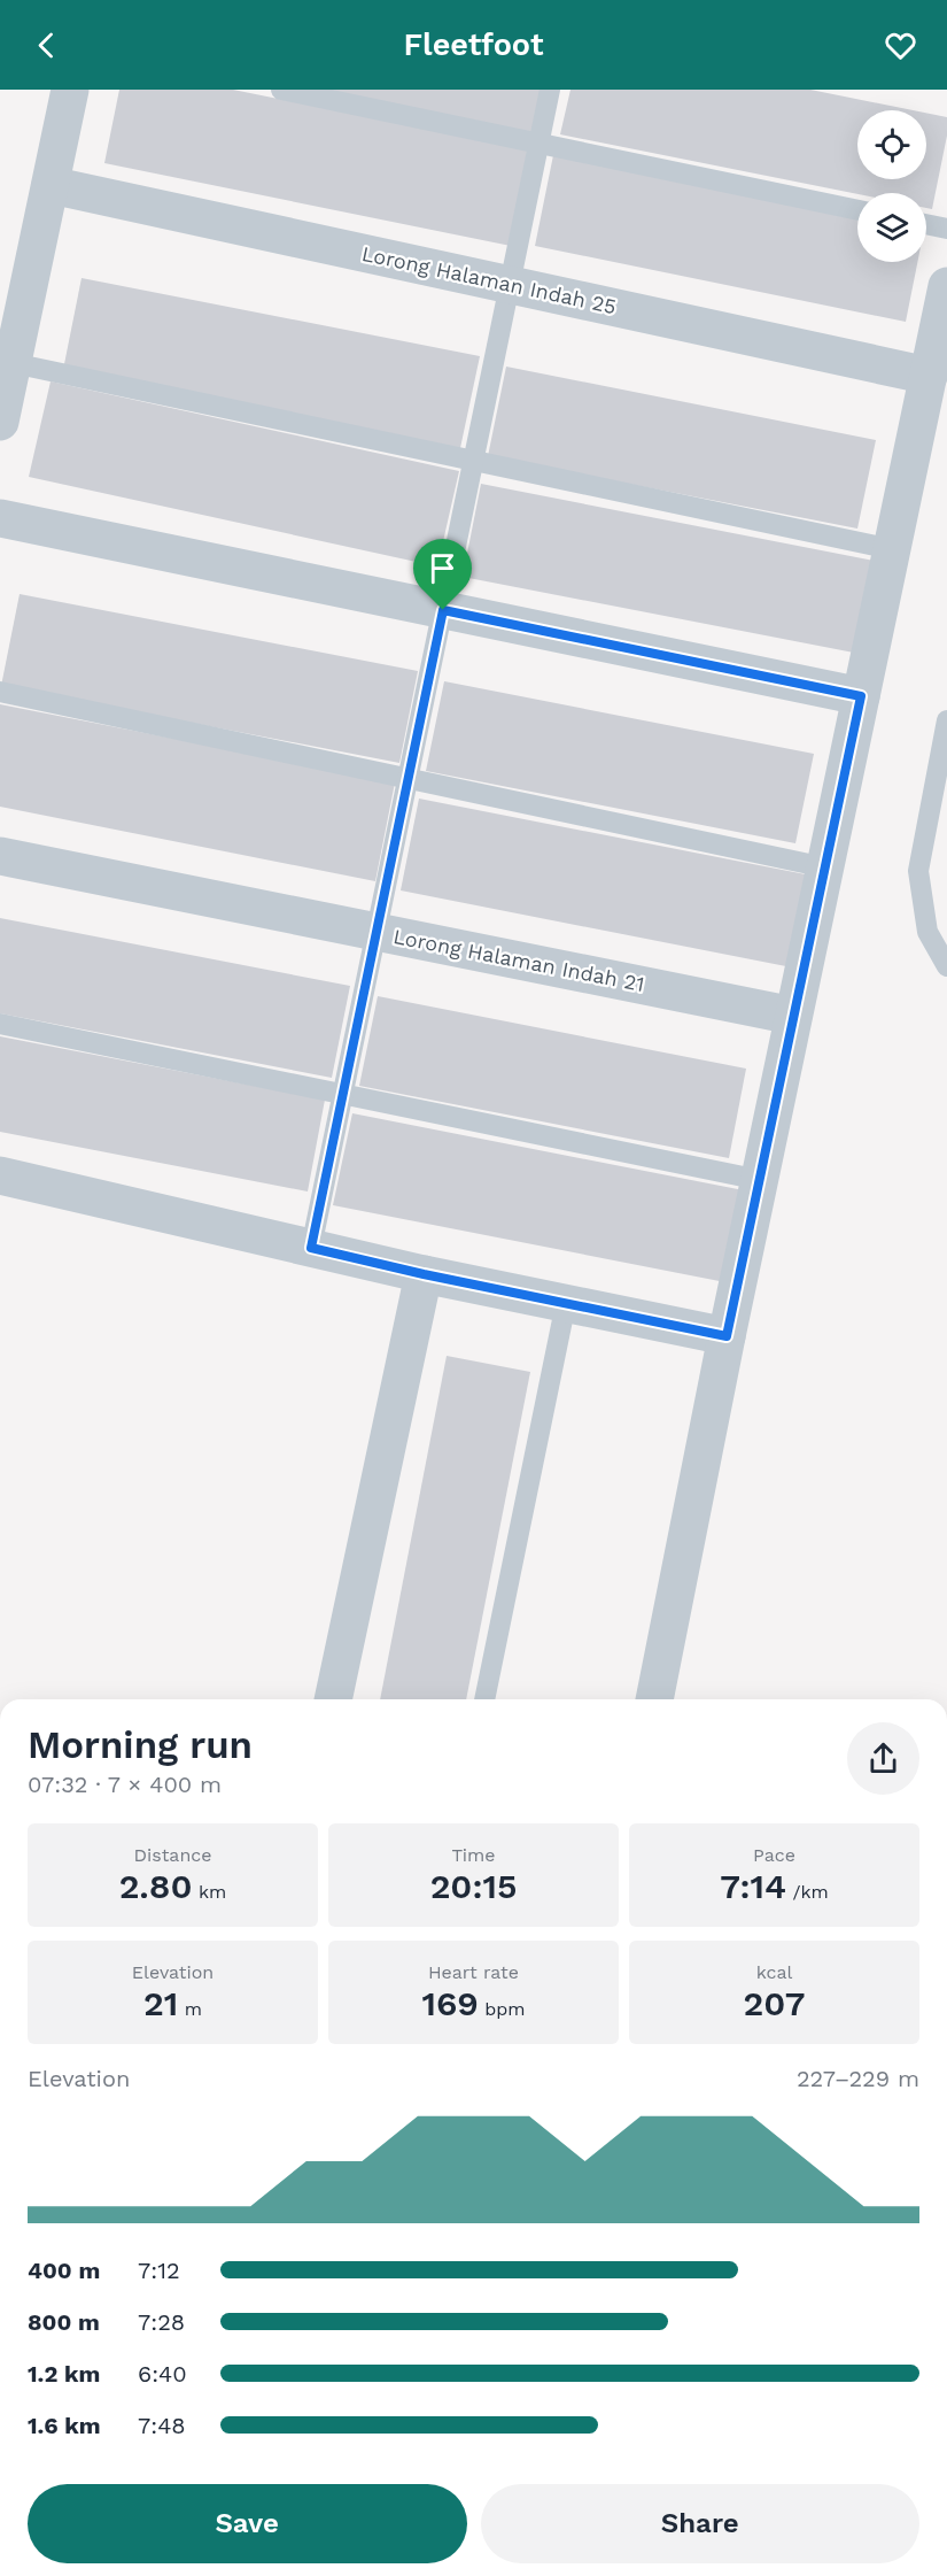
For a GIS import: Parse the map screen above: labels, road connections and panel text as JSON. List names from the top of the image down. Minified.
{"streets":{"street":["Lorong Halaman Indah 25","Lorong Halaman Indah 21"]},"page":{"header":"Fleetfoot","heading":["Morning run","07:32 · 7 × 400 m"],"stats":[["Distance","2.80 km"],["Time","20:15"],["Pace","7:14 /km"],["Elevation","21 m"],["Heart rate","169 bpm"],["kcal","207"]],"chart":["Elevation","227–229 m"],"list":[{"name":"400 m","note":"7:12"},{"name":"800 m","note":"7:28"},{"name":"1.2 km","note":"6:40"},{"name":"1.6 km","note":"7:48"}],"buttons":["Save","Share"]}}
